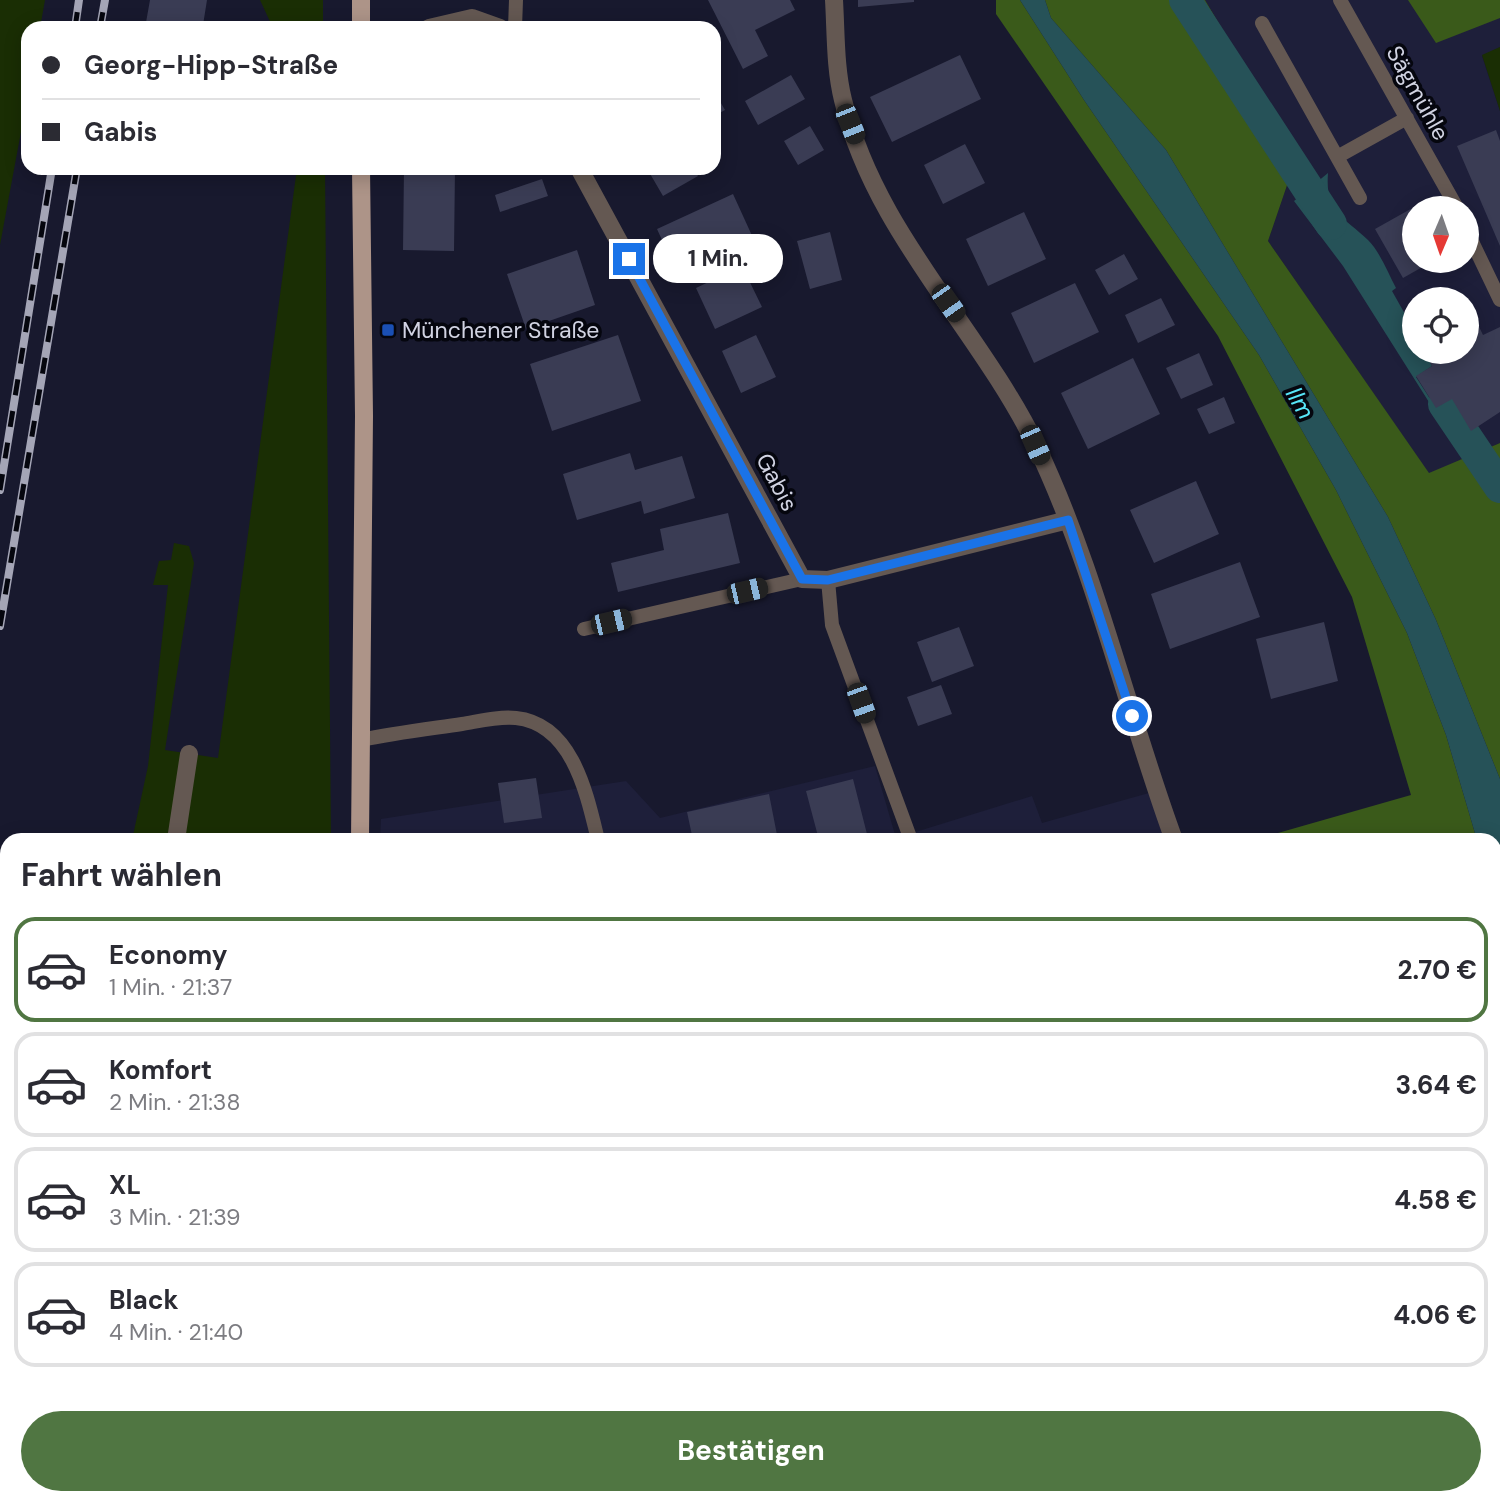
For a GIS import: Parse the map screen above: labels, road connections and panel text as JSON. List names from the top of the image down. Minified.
{"streets":{"street":["Gabis"],"lane":["Sägmühle"]},"water":["Ilm"],"places":{"transit":["Münchener Straße"]},"north":"bottom","page":{"banner":["Georg-Hipp-Straße","Gabis"],"bubble":"1 Min.","heading":"Fahrt wählen","list":[{"name":"Economy","note":"1 Min. · 21:37","value":"2.70 €"},{"name":"Komfort","note":"2 Min. · 21:38","value":"3.64 €"},{"name":"XL","note":"3 Min. · 21:39","value":"4.58 €"},{"name":"Black","note":"4 Min. · 21:40","value":"4.06 €"}],"buttons":"Bestätigen"}}
